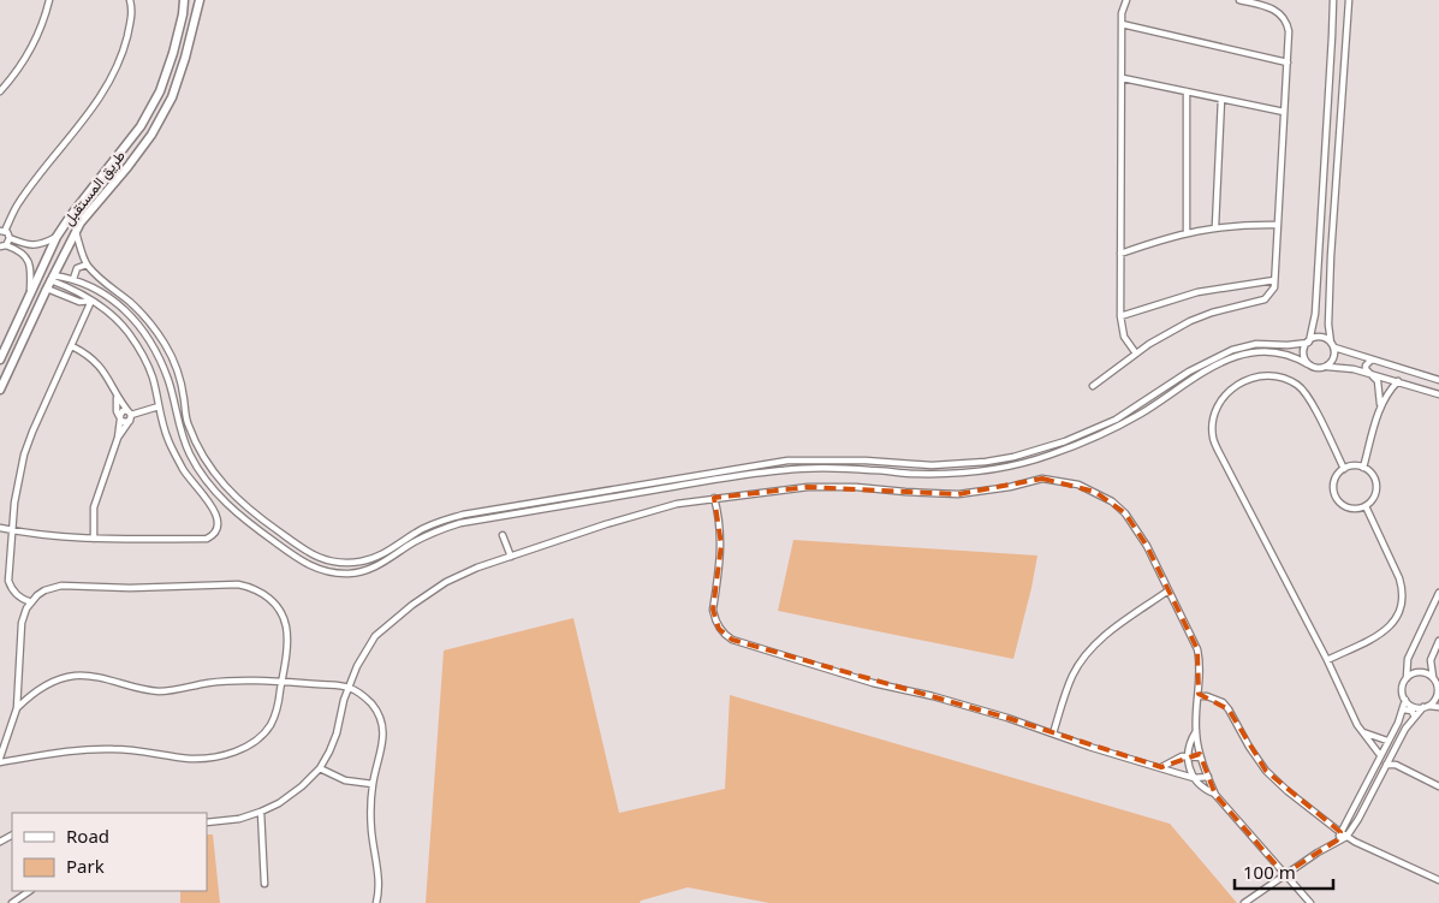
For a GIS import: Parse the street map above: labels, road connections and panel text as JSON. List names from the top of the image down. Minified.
{"streets":{"main road":["طريق المستقبل"]},"legend":["Road","Park"],"scale_bar":"100 m"}
